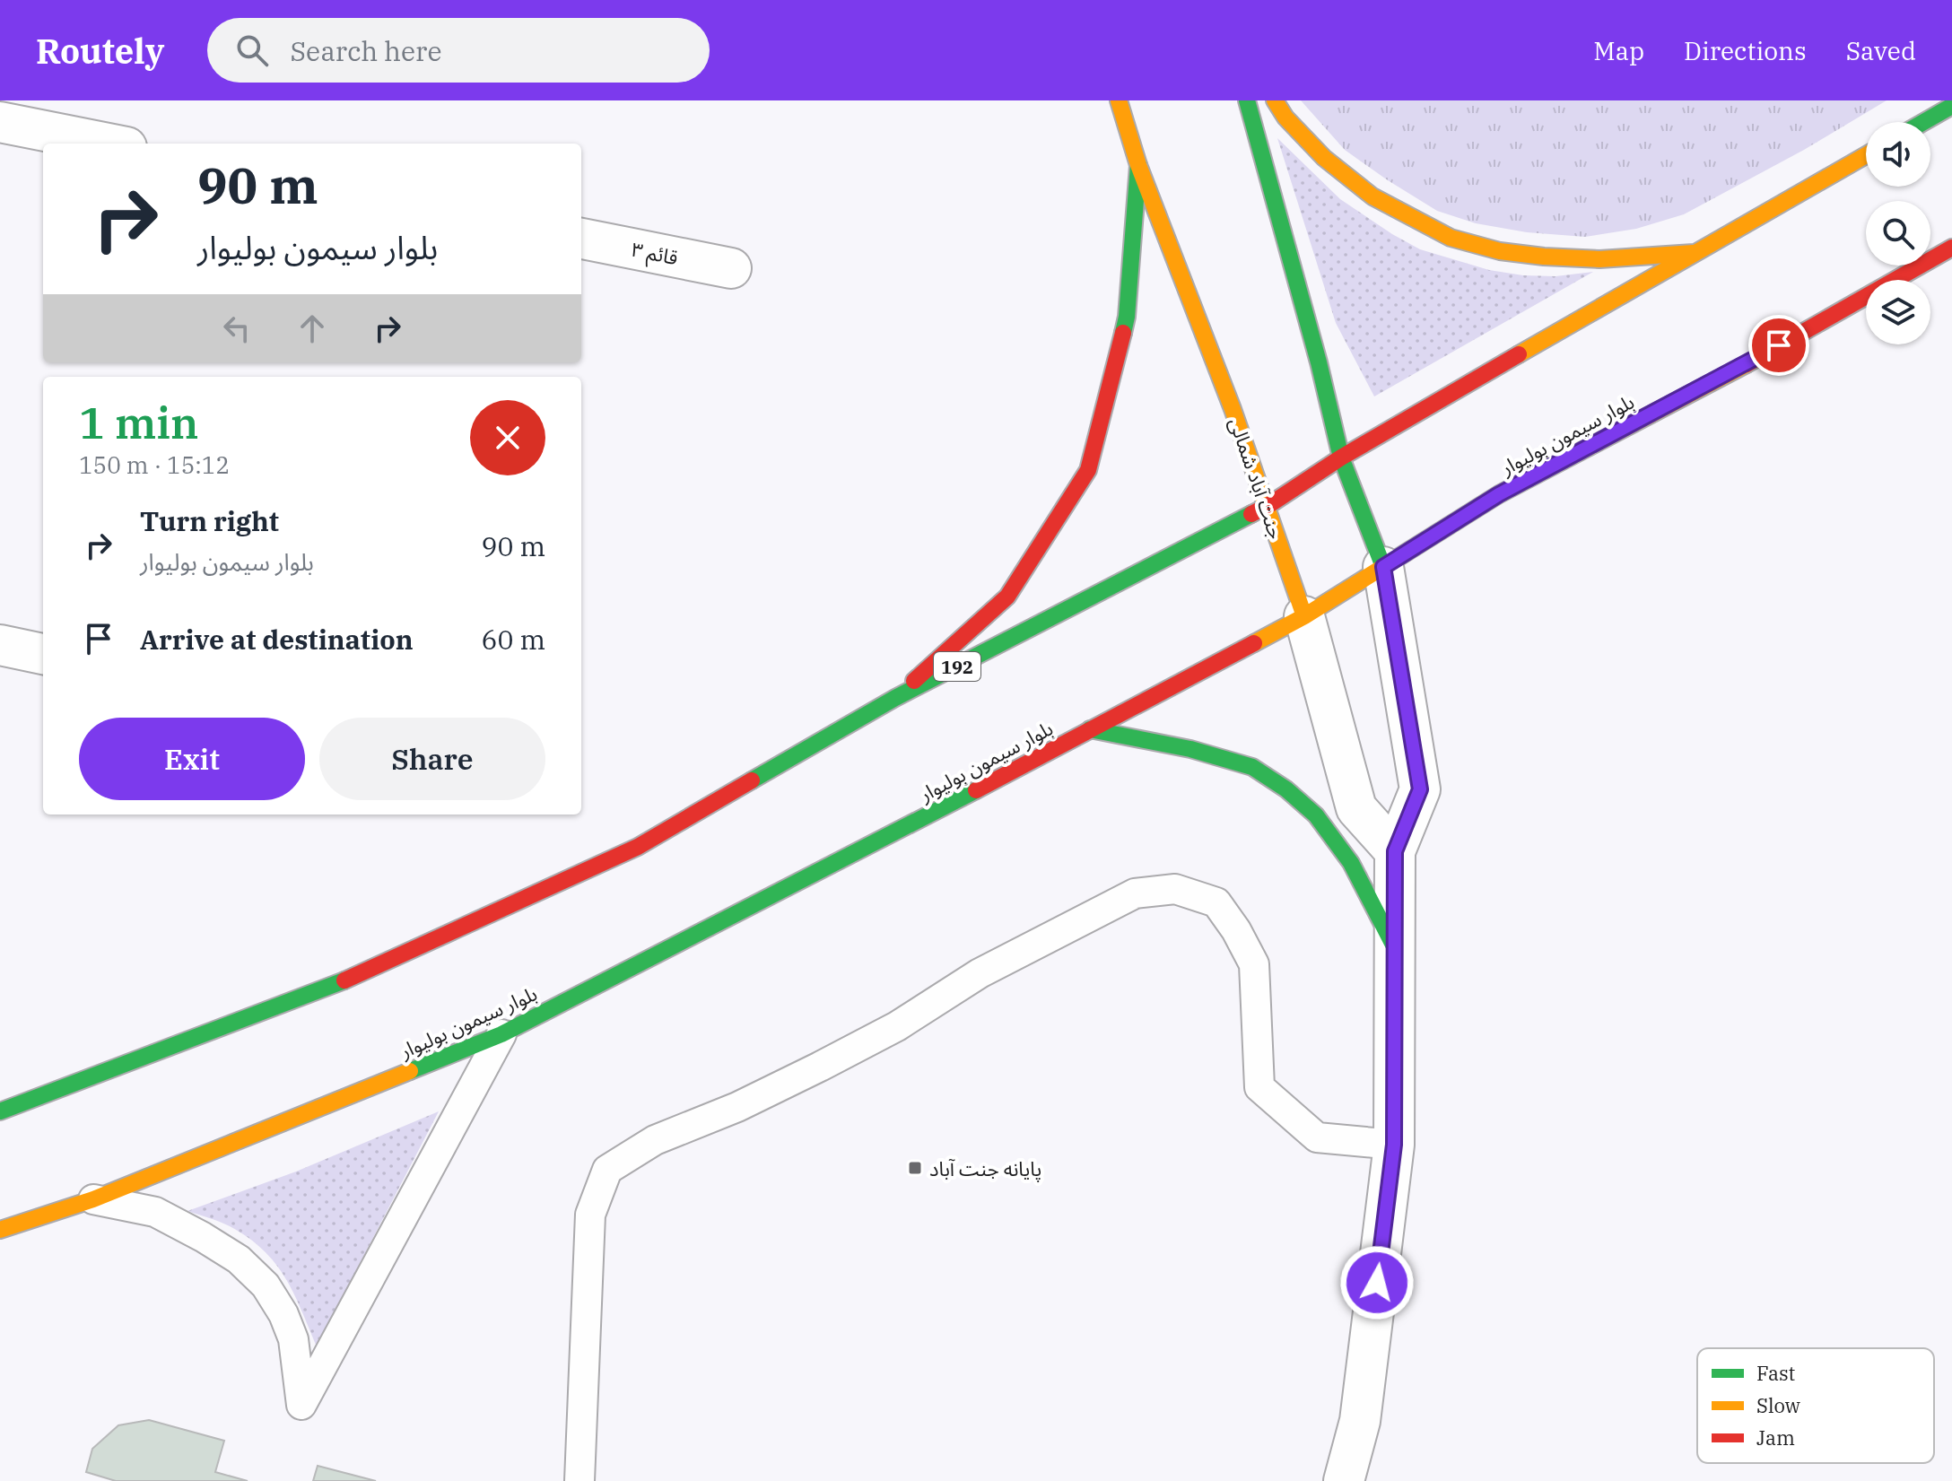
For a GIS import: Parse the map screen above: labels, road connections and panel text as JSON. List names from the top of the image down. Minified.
{"streets":{"main road":["بلوار سیمون بولیوار","جنت آباد شمالی","192"],"street":["قائم ۳"]},"crossings":[["بلوار سیمون بولیوار","جنت آباد شمالی"],["جنت آباد شمالی","192"]],"places":{"transit":["پایانه جنت آباد"]},"legend":["Fast","Slow","Jam"],"page":{"header":"Routely","search":"Search here","nav":["Map","Directions","Saved"],"turn":["90 m","بلوار سیمون بولیوار"],"heading":["1 min","150 m · 15:12"],"list":[{"name":"Turn right","note":"بلوار سیمون بولیوار","value":"90 m"},{"name":"Arrive at destination","value":"60 m"}],"buttons":["Exit","Share"]}}
